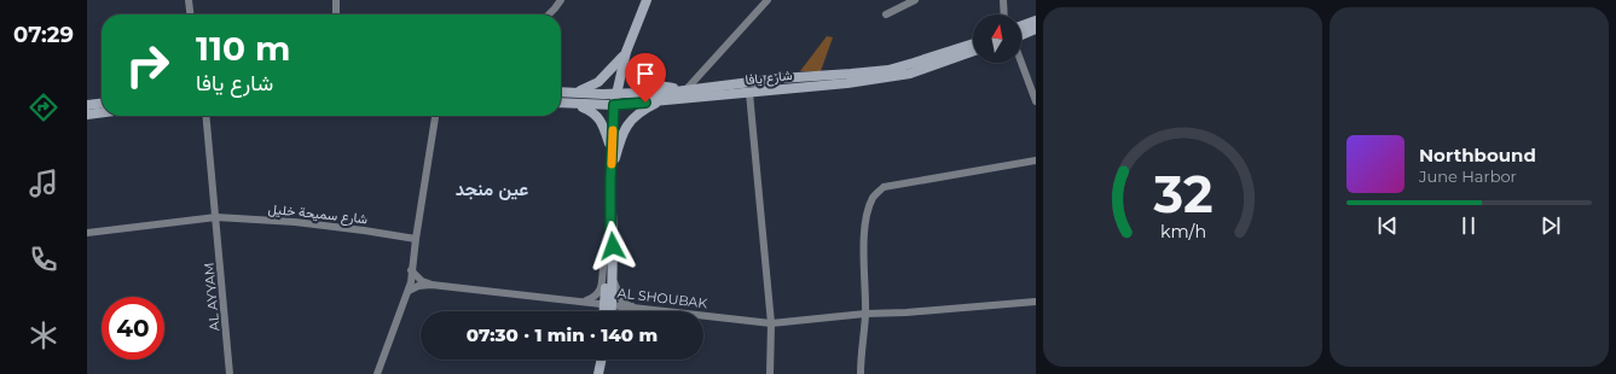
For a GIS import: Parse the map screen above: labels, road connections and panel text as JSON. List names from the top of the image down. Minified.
{"streets":{"main road":["شارع يافا"],"street":["شارع سميحة خليل","AL AYYAM","AL SHOUBAK"]},"crossings":[["شارع سميحة خليل","AL AYYAM"]],"districts":["عين منجد"],"north":"top","page":{"tabs":"07:29","turn":["110 m","شارع يافا"],"song":["Northbound","June Harbor"],"limit":"40","trip":"07:30 · 1 min · 140 m","gauge":["32","km/h"]}}
